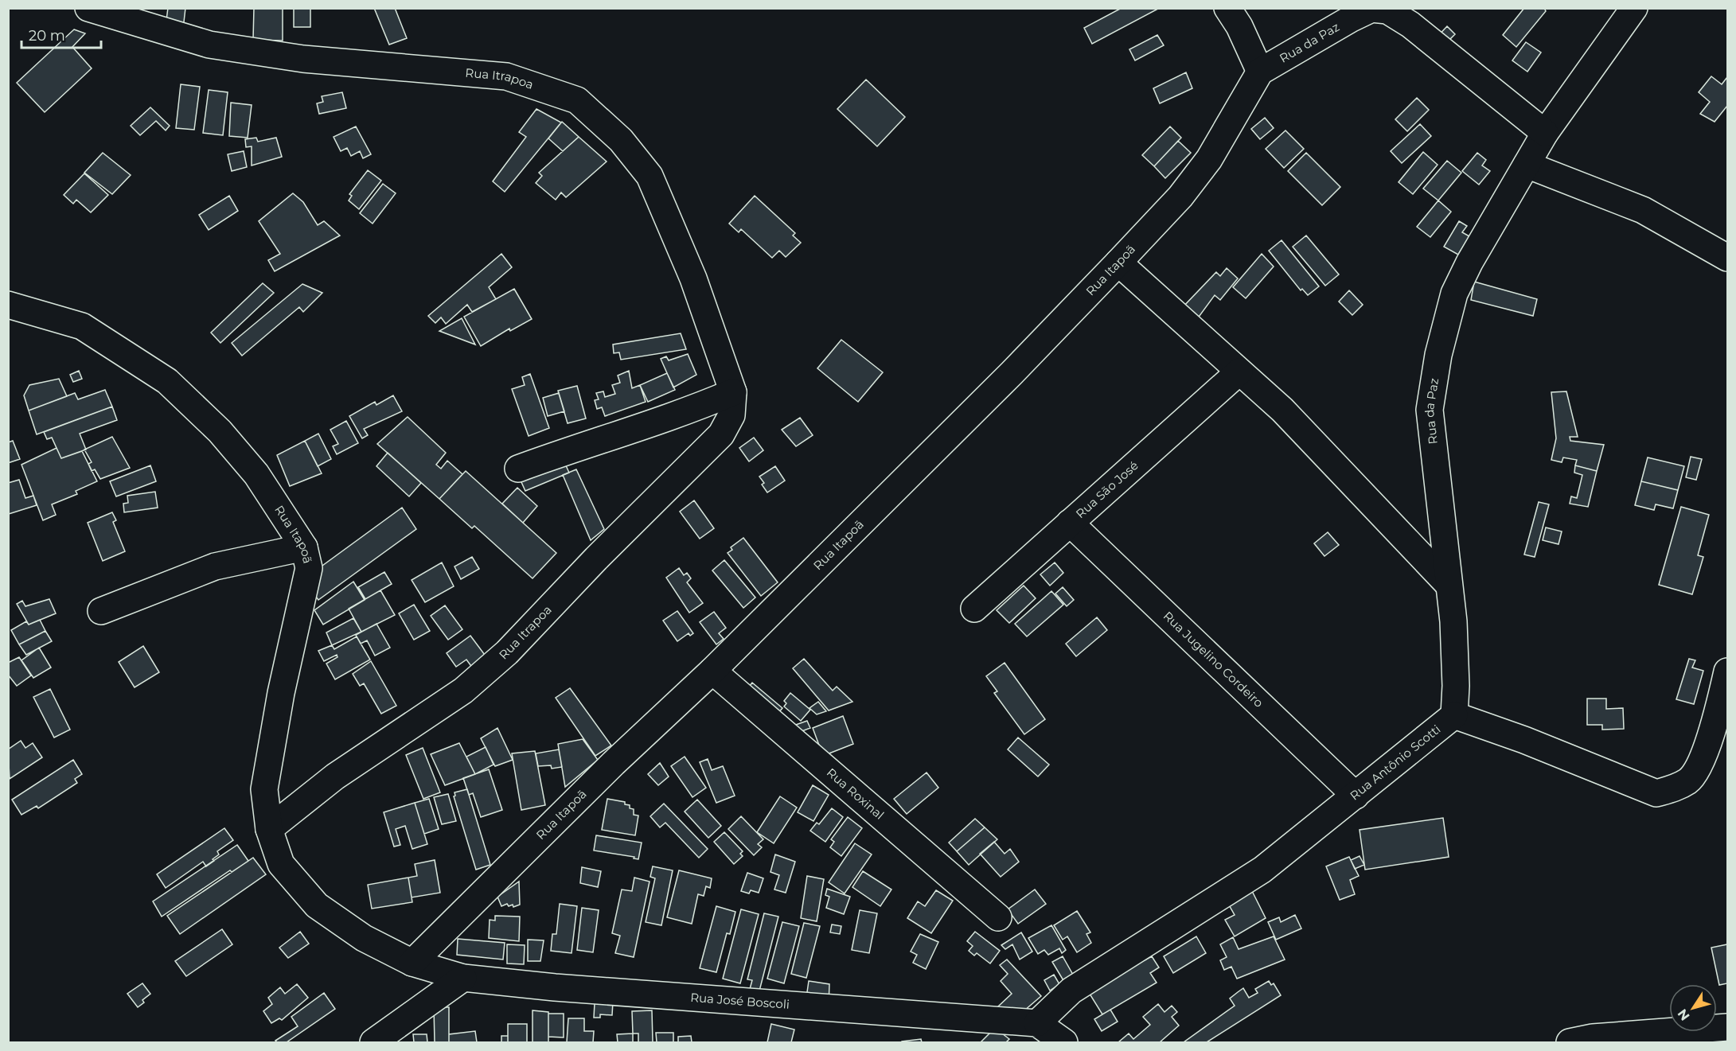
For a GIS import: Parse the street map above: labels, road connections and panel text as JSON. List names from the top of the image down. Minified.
{"streets":{"street":["Rua da Paz","Rua Itrapoa","Rua Itapoã","Rua São José","Rua Jugelino Cordeiro","Rua Antônio Scotti","Rua Roxinal","Rua José Boscoli"]},"crossings":[["Rua da Paz","Rua Itapoã"],["Rua da Paz","Rua Antônio Scotti"],["Rua Itrapoa","Rua Itapoã"],["Rua Itapoã","Rua Roxinal"],["Rua Itapoã","Rua José Boscoli"],["Rua São José","Rua Jugelino Cordeiro"],["Rua Jugelino Cordeiro","Rua Antônio Scotti"],["Rua Antônio Scotti","Rua José Boscoli"]],"scale_bar":"20 m","north":"bottom left"}
